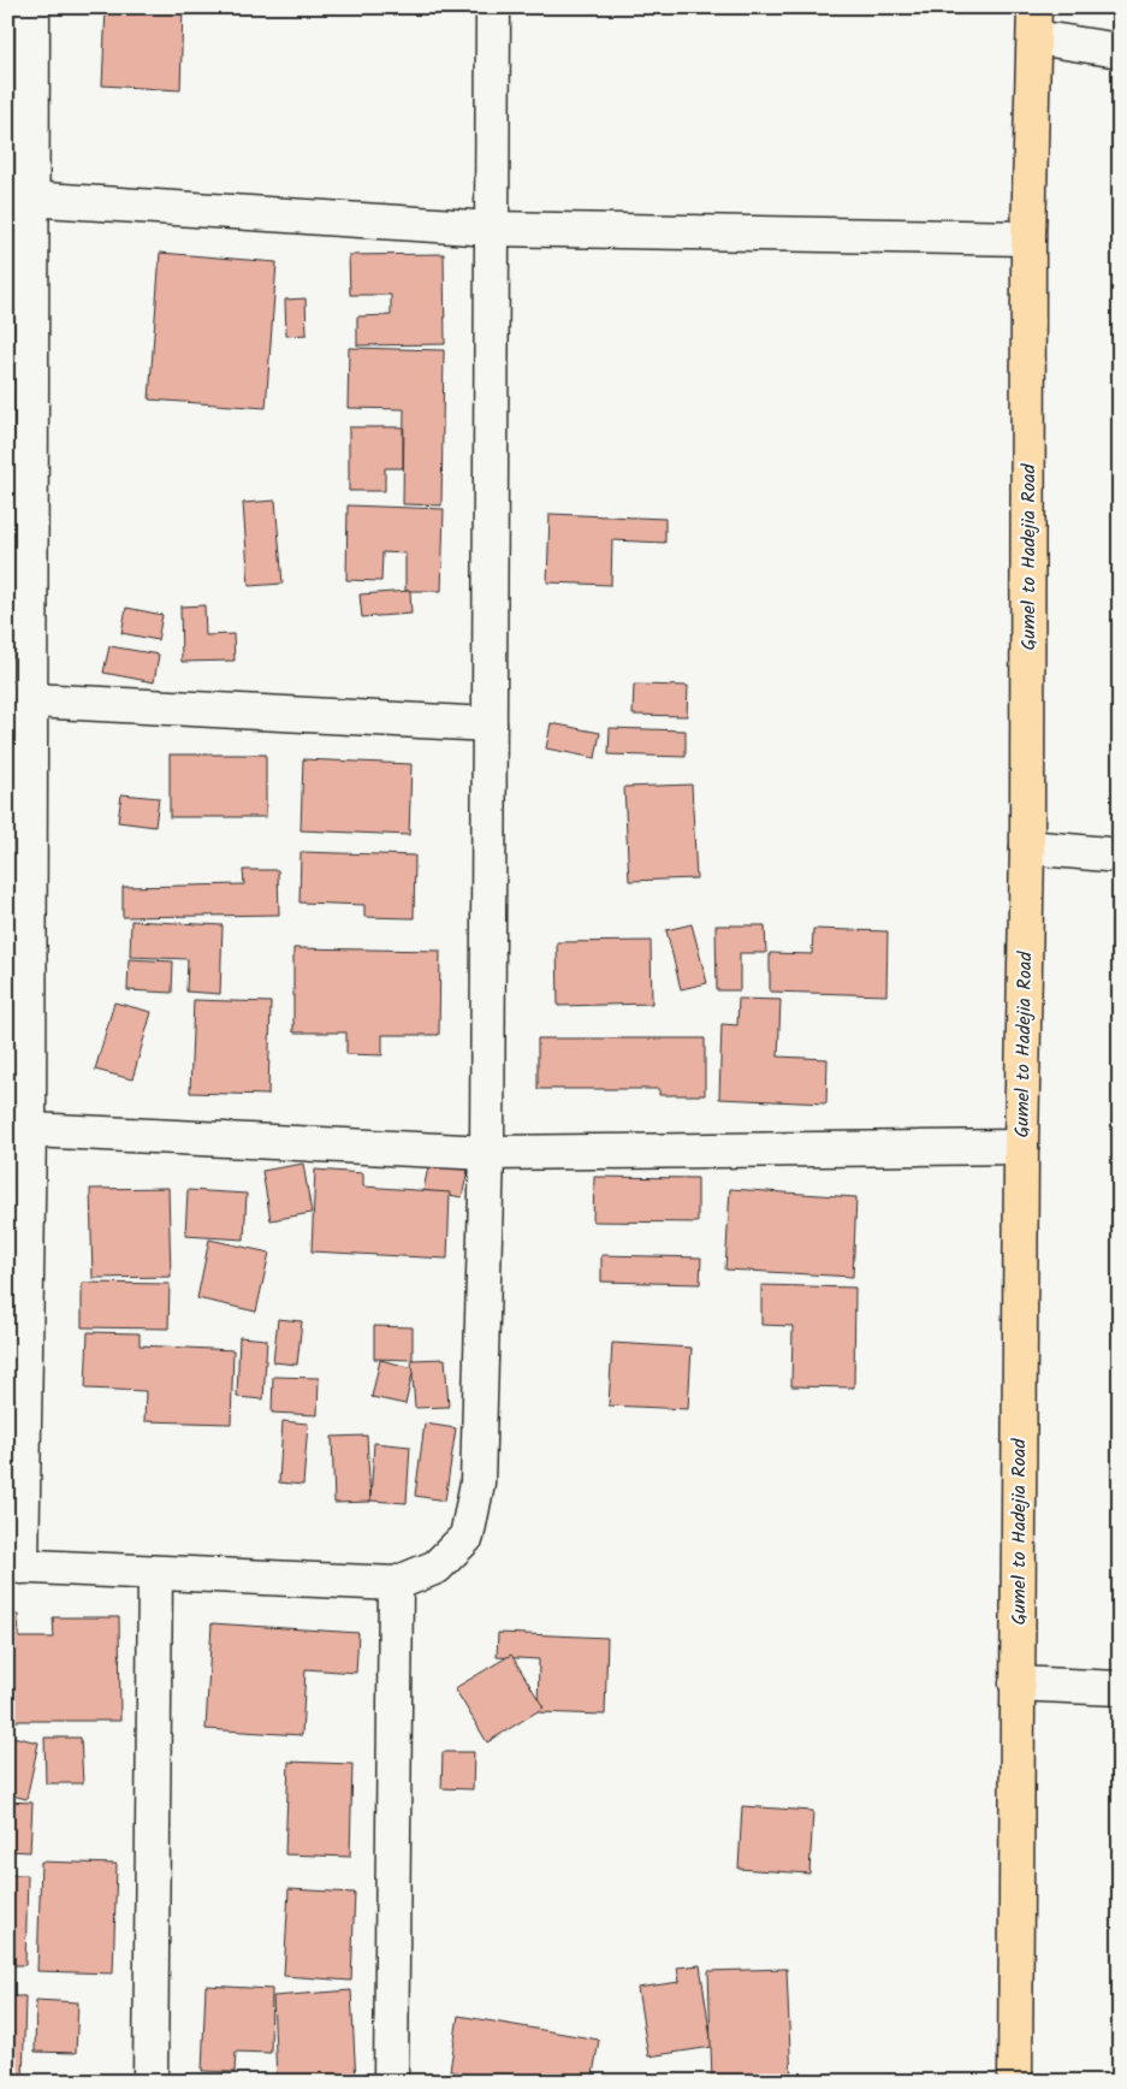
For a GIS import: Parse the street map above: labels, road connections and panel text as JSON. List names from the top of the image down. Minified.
{"streets":{"main road":["Gumel to Hadejia Road"]}}
